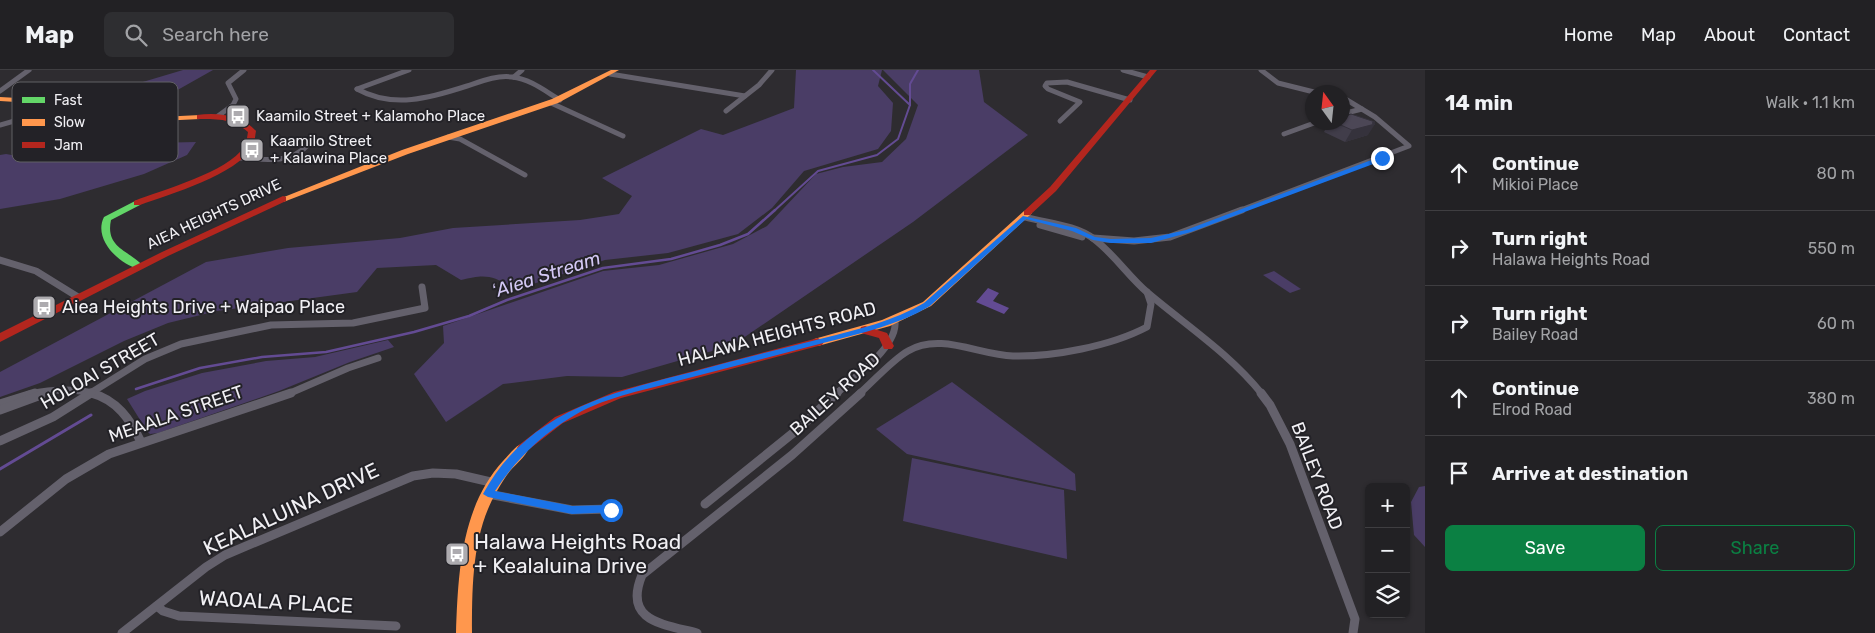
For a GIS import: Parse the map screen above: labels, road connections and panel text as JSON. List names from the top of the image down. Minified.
{"streets":{"street":["AIEA HEIGHTS DRIVE","HALAWA HEIGHTS ROAD","HOLOAI STREET","BAILEY ROAD","MEAALA STREET","KEALALUINA DRIVE","WAOALA PLACE"]},"crossings":[["HALAWA HEIGHTS ROAD","KEALALUINA DRIVE"],["KEALALUINA DRIVE","WAOALA PLACE"]],"water":["ʻAiea Stream"],"places":{"bus stop":["Kaamilo Street + Kalamoho Place","Kaamilo Street + Kalawina Place","Aiea Heights Drive + Waipao Place","Halawa Heights Road + Kealaluina Drive"]},"legend":["Fast","Slow","Jam"],"north":"top","page":{"header":"Map","search":"Search here","nav":["Home","Map","About","Contact"],"heading":["14 min","Walk · 1.1 km"],"list":[["Continue","Mikioi Place","80 m"],["Turn right","Halawa Heights Road","550 m"],["Turn right","Bailey Road","60 m"],["Continue","Elrod Road","380 m"],"Arrive at destination"],"map_buttons":["+","−"],"buttons":["Save","Share"]}}
